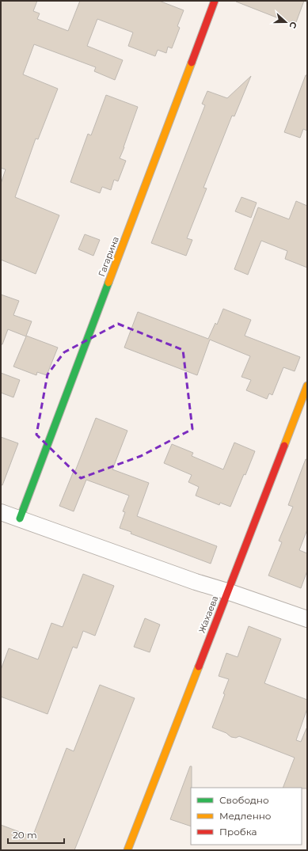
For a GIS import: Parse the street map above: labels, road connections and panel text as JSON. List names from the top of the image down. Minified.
{"streets":{"street":["Гагарина","Жахаева"]},"legend":["Свободно","Медленно","Пробка"],"scale_bar":"20 m","north":"right"}
